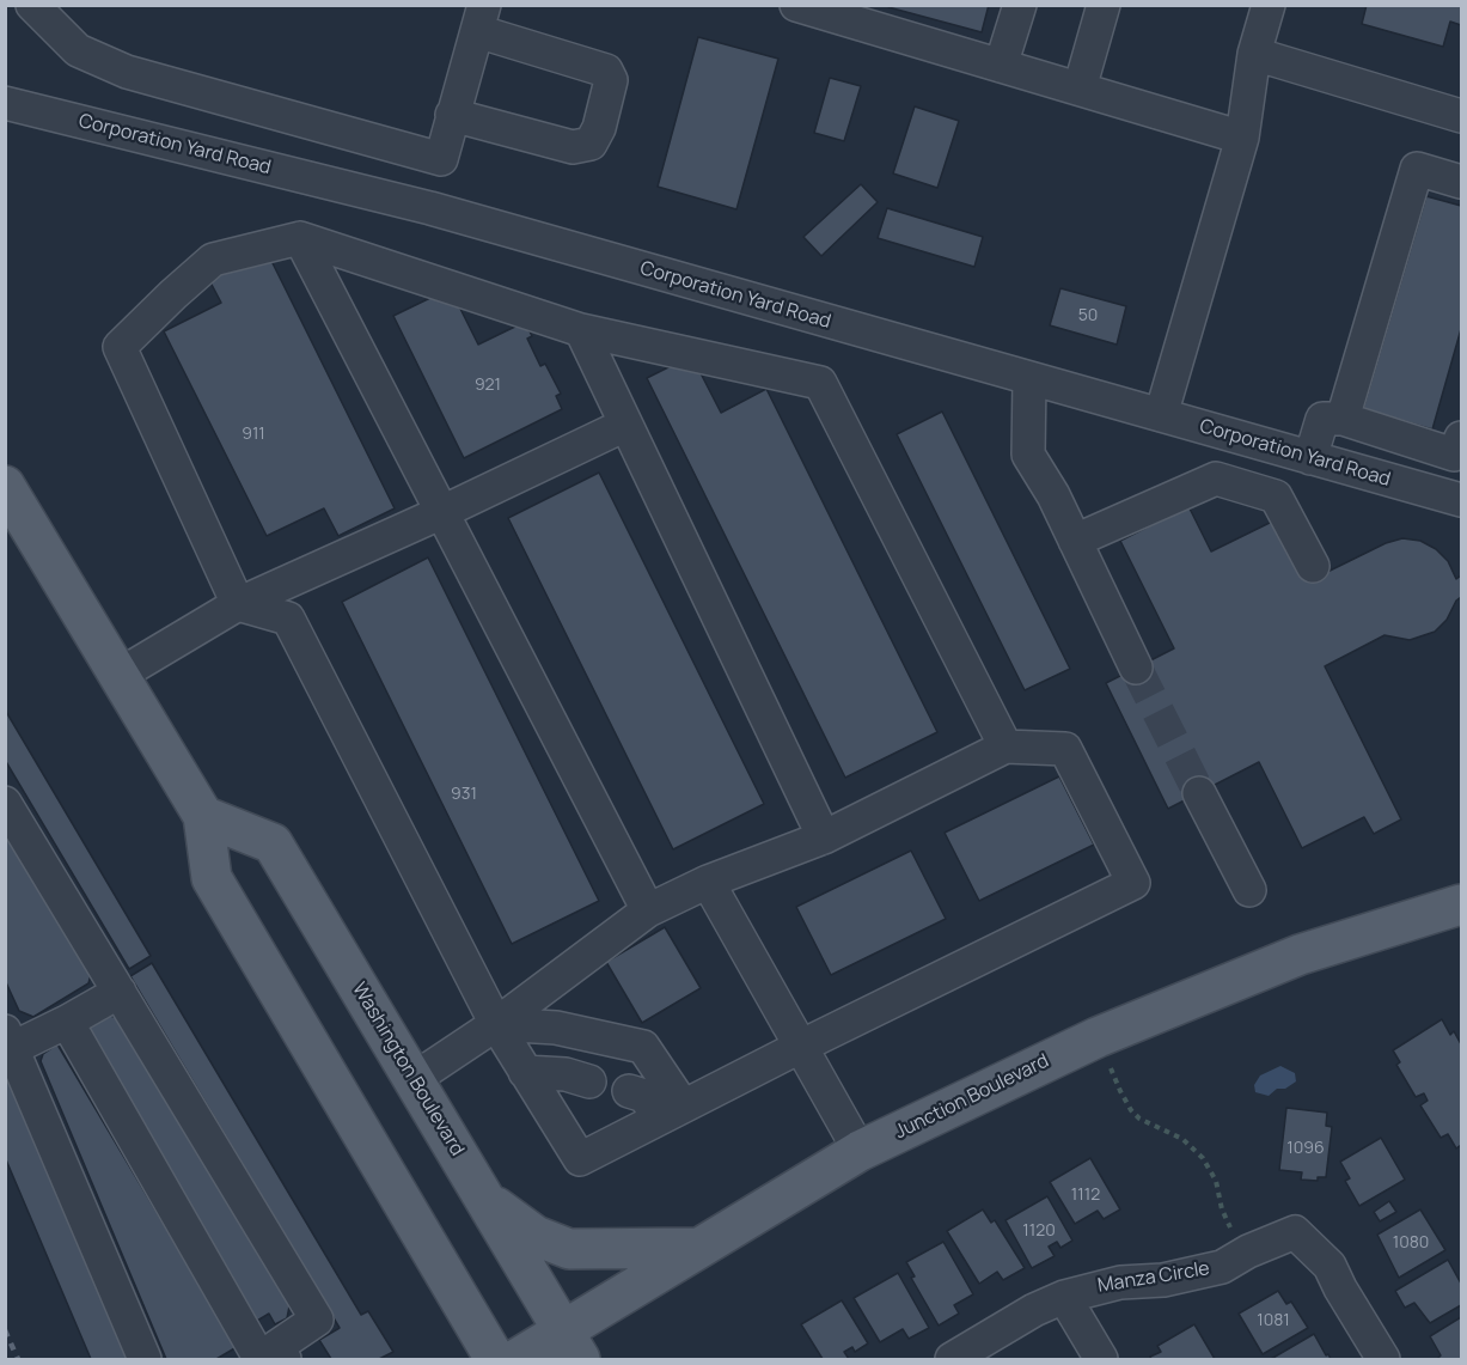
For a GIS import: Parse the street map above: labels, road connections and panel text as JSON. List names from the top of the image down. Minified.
{"streets":{"main road":["Washington Boulevard","Junction Boulevard"],"street":["Corporation Yard Road","Manza Circle"]},"crossings":[["Washington Boulevard","Junction Boulevard"]],"house_numbers":["50","921","911","931","1096","1112","1120","1080","1081"]}
